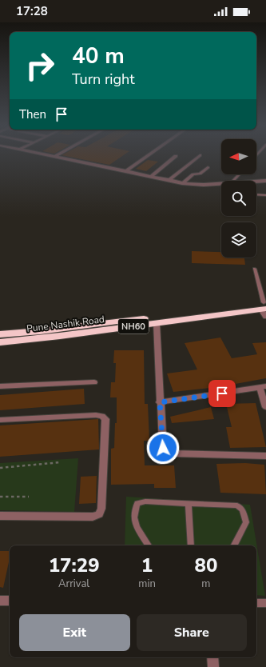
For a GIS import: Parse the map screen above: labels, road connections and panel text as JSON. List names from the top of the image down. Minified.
{"streets":{"highway":["Pune Nashik Road","NH60"]},"north":"left","page":{"status":"17:28","turn":["40 m","Turn right"],"then":"Then","eta":["17:29","Arrival","1","min","80","m"],"buttons":["Exit","Share"]}}
